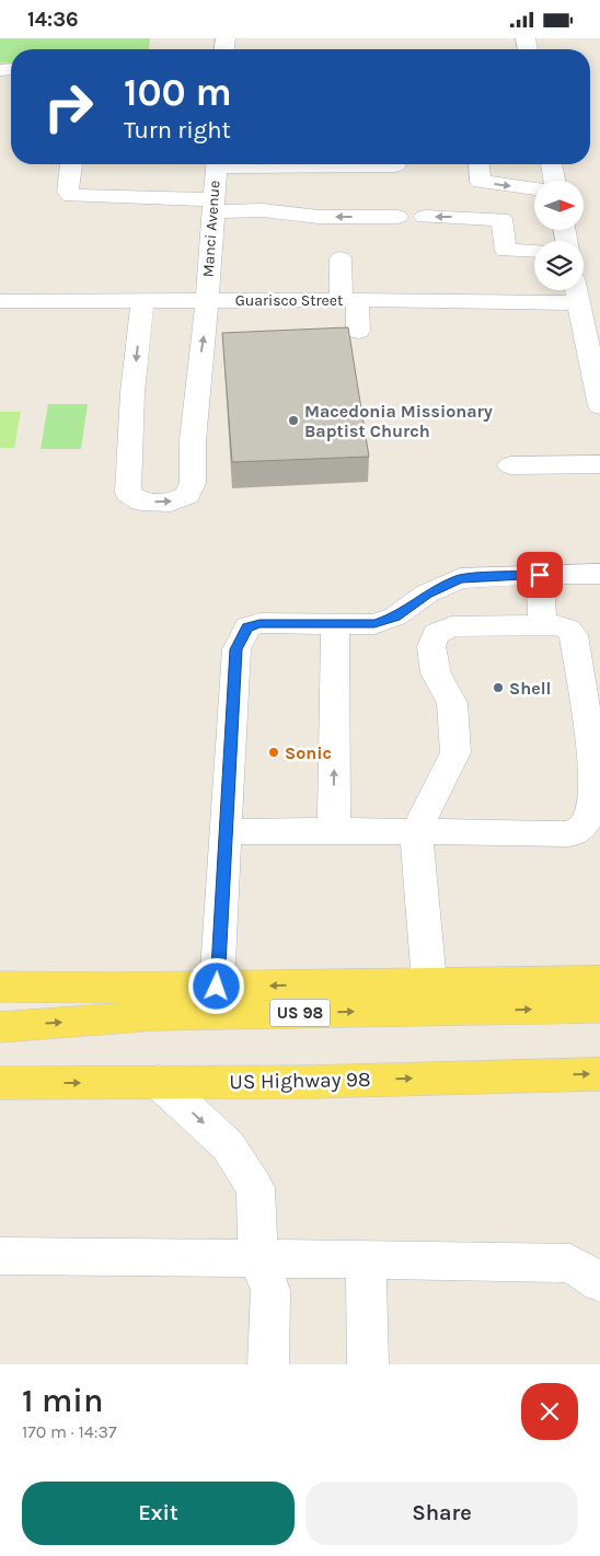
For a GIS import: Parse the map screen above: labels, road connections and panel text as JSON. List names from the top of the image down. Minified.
{"streets":{"main road":["US 98","US Highway 98"],"street":["Manci Avenue","Guarisco Street"]},"crossings":[["Manci Avenue","Guarisco Street"]],"places":["Macedonia Missionary Baptist Church","Shell","Sonic"],"north":"right","page":{"status":"14:36","turn":["100 m","Turn right"],"heading":["1 min","170 m · 14:37"],"buttons":["Exit","Share"]}}
